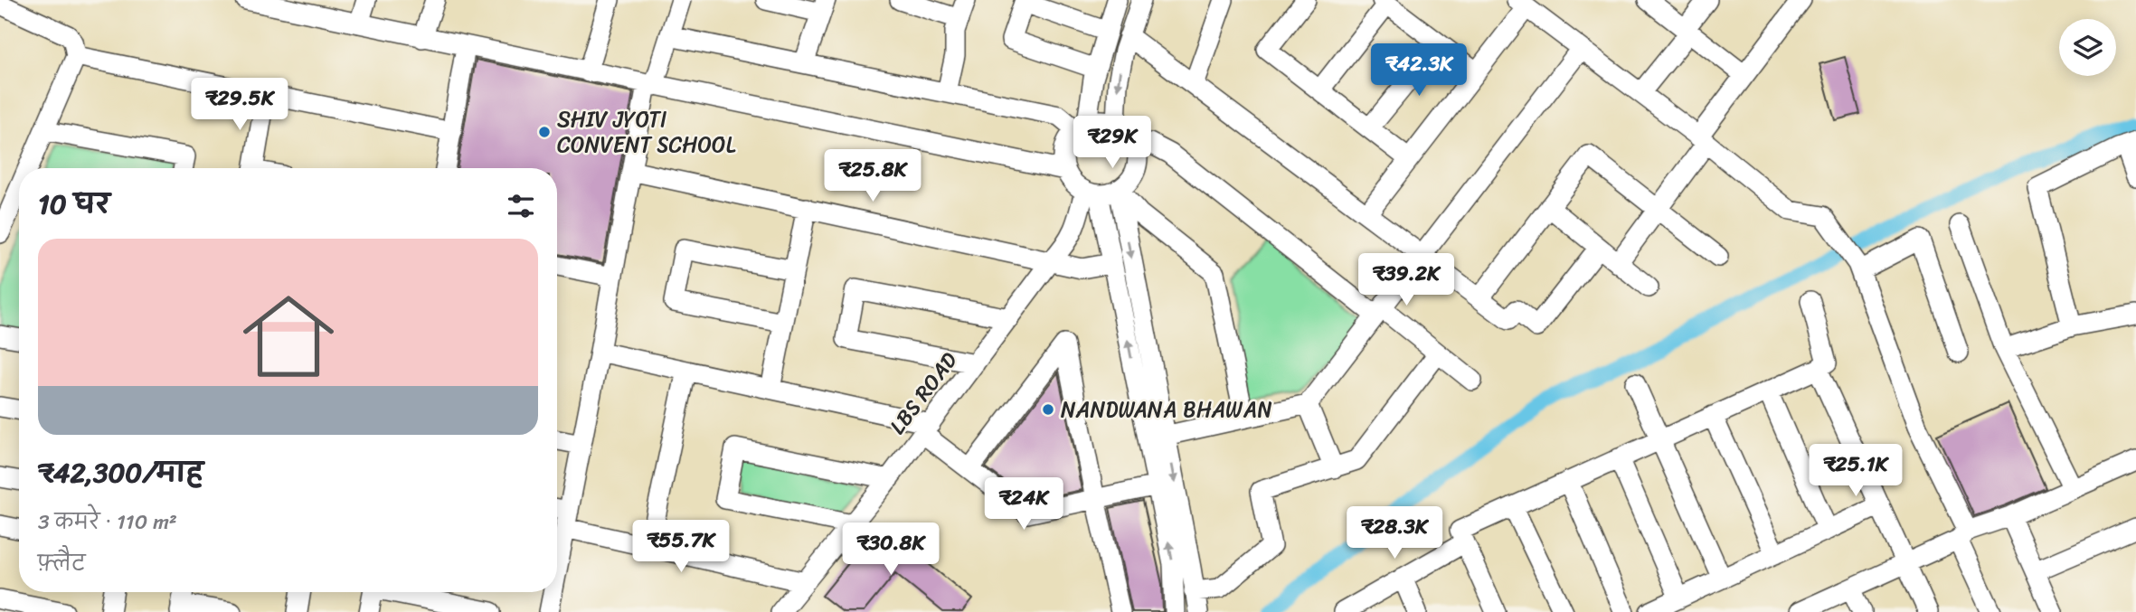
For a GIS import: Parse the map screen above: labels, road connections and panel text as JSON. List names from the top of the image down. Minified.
{"streets":{"street":["LBS ROAD"]},"places":["SHIV JYOTI CONVENT SCHOOL","NANDWANA BHAWAN"],"page":{"price":["₹42.3K","₹29.5K","₹29K","₹25.8K","₹39.2K","₹25.1K","₹24K","₹28.3K","₹55.7K","₹30.8K"],"heading":"10 घर","list":[{"name":"₹42,300/माह","note":"3 कमरे · 110 m² · फ़्लैट"}]}}
